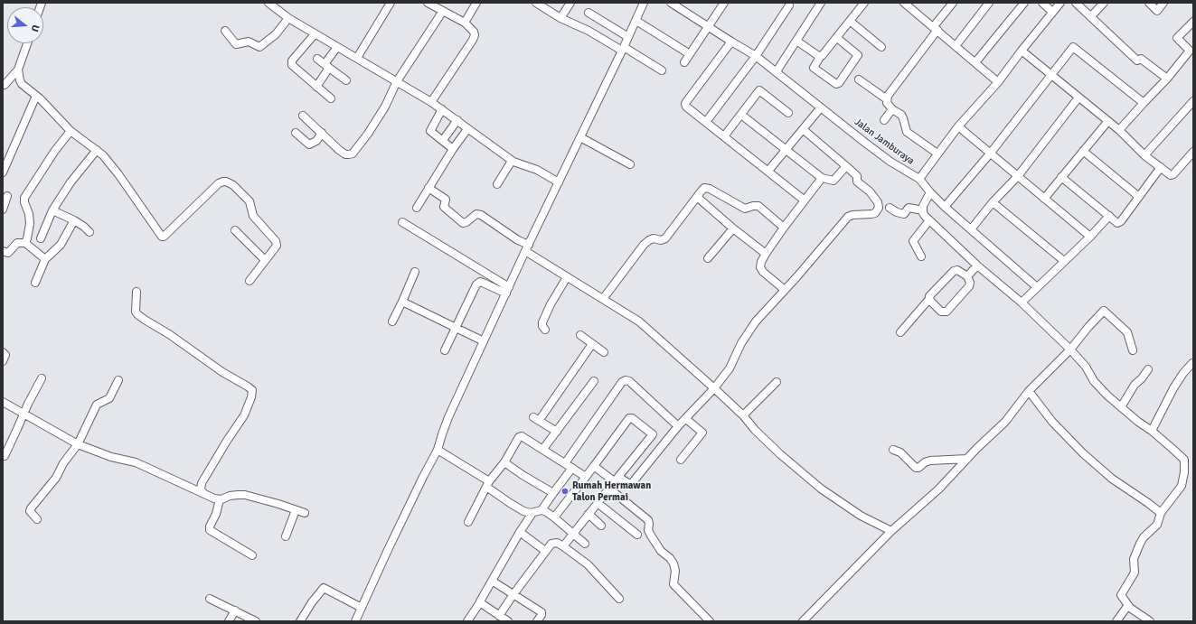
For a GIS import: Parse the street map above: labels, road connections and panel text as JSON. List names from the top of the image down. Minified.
{"streets":{"street":["Jalan Jamburaya"]},"places":["Rumah Hermawan Talon Permai"],"north":"right"}
